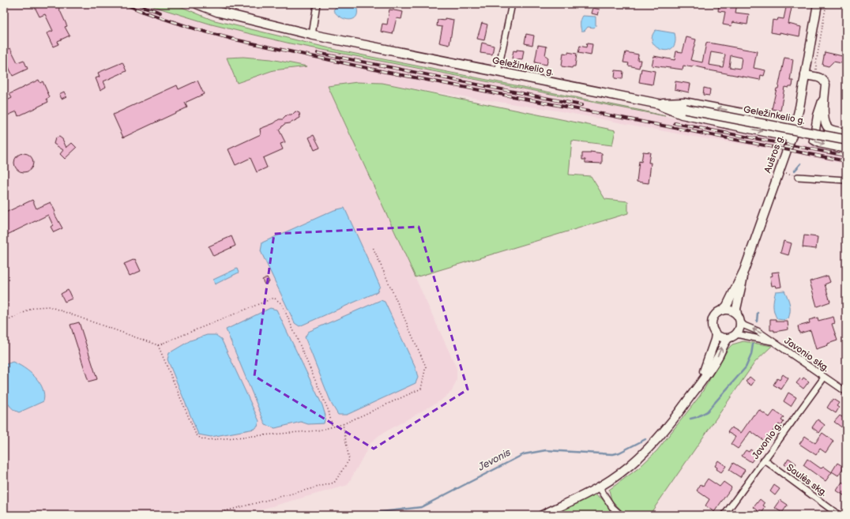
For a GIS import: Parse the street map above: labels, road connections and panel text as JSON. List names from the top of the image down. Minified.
{"streets":{"main road":["Geležinkelio g."],"street":["Aušros g.","Javonio skg.","Javonio g.","Saulės skg."]},"crossings":[["Aušros g.","Javonio skg."],["Javonio skg.","Javonio g."],["Javonio g.","Saulės skg."]],"water":["Jevonis"]}
